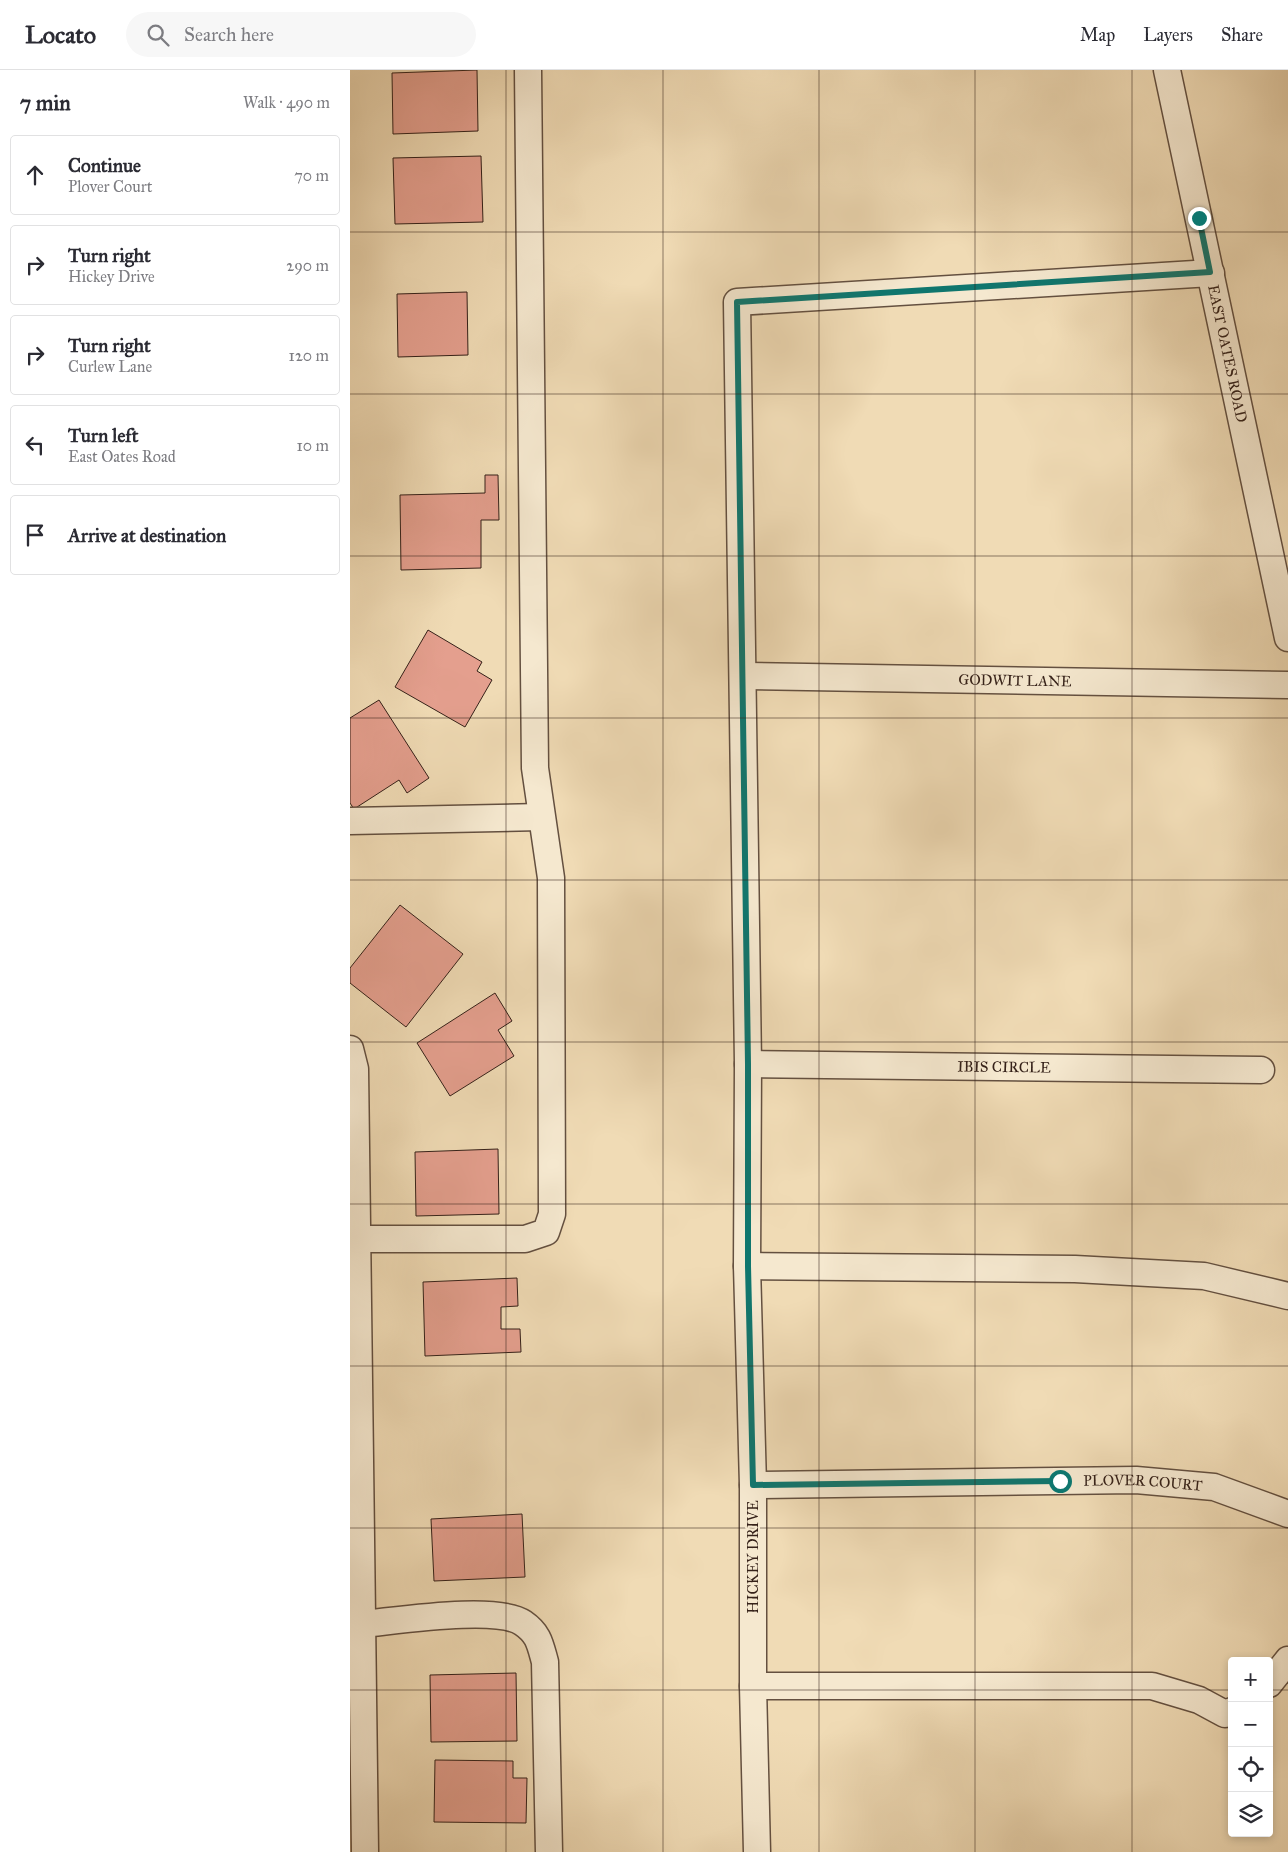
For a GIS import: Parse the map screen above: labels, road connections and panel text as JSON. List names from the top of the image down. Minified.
{"streets":{"street":["EAST OATES ROAD","GODWIT LANE","IBIS CIRCLE","PLOVER COURT","HICKEY DRIVE"]},"crossings":[["EAST OATES ROAD","HICKEY DRIVE"],["GODWIT LANE","HICKEY DRIVE"],["IBIS CIRCLE","HICKEY DRIVE"],["PLOVER COURT","HICKEY DRIVE"]],"page":{"header":"Locato","search":"Search here","nav":["Map","Layers","Share"],"heading":["7 min","Walk · 490 m"],"list":[["Continue","Plover Court","70 m"],["Turn right","Hickey Drive","290 m"],["Turn right","Curlew Lane","120 m"],["Turn left","East Oates Road","10 m"],"Arrive at destination"],"map_buttons":["+","−"]}}
